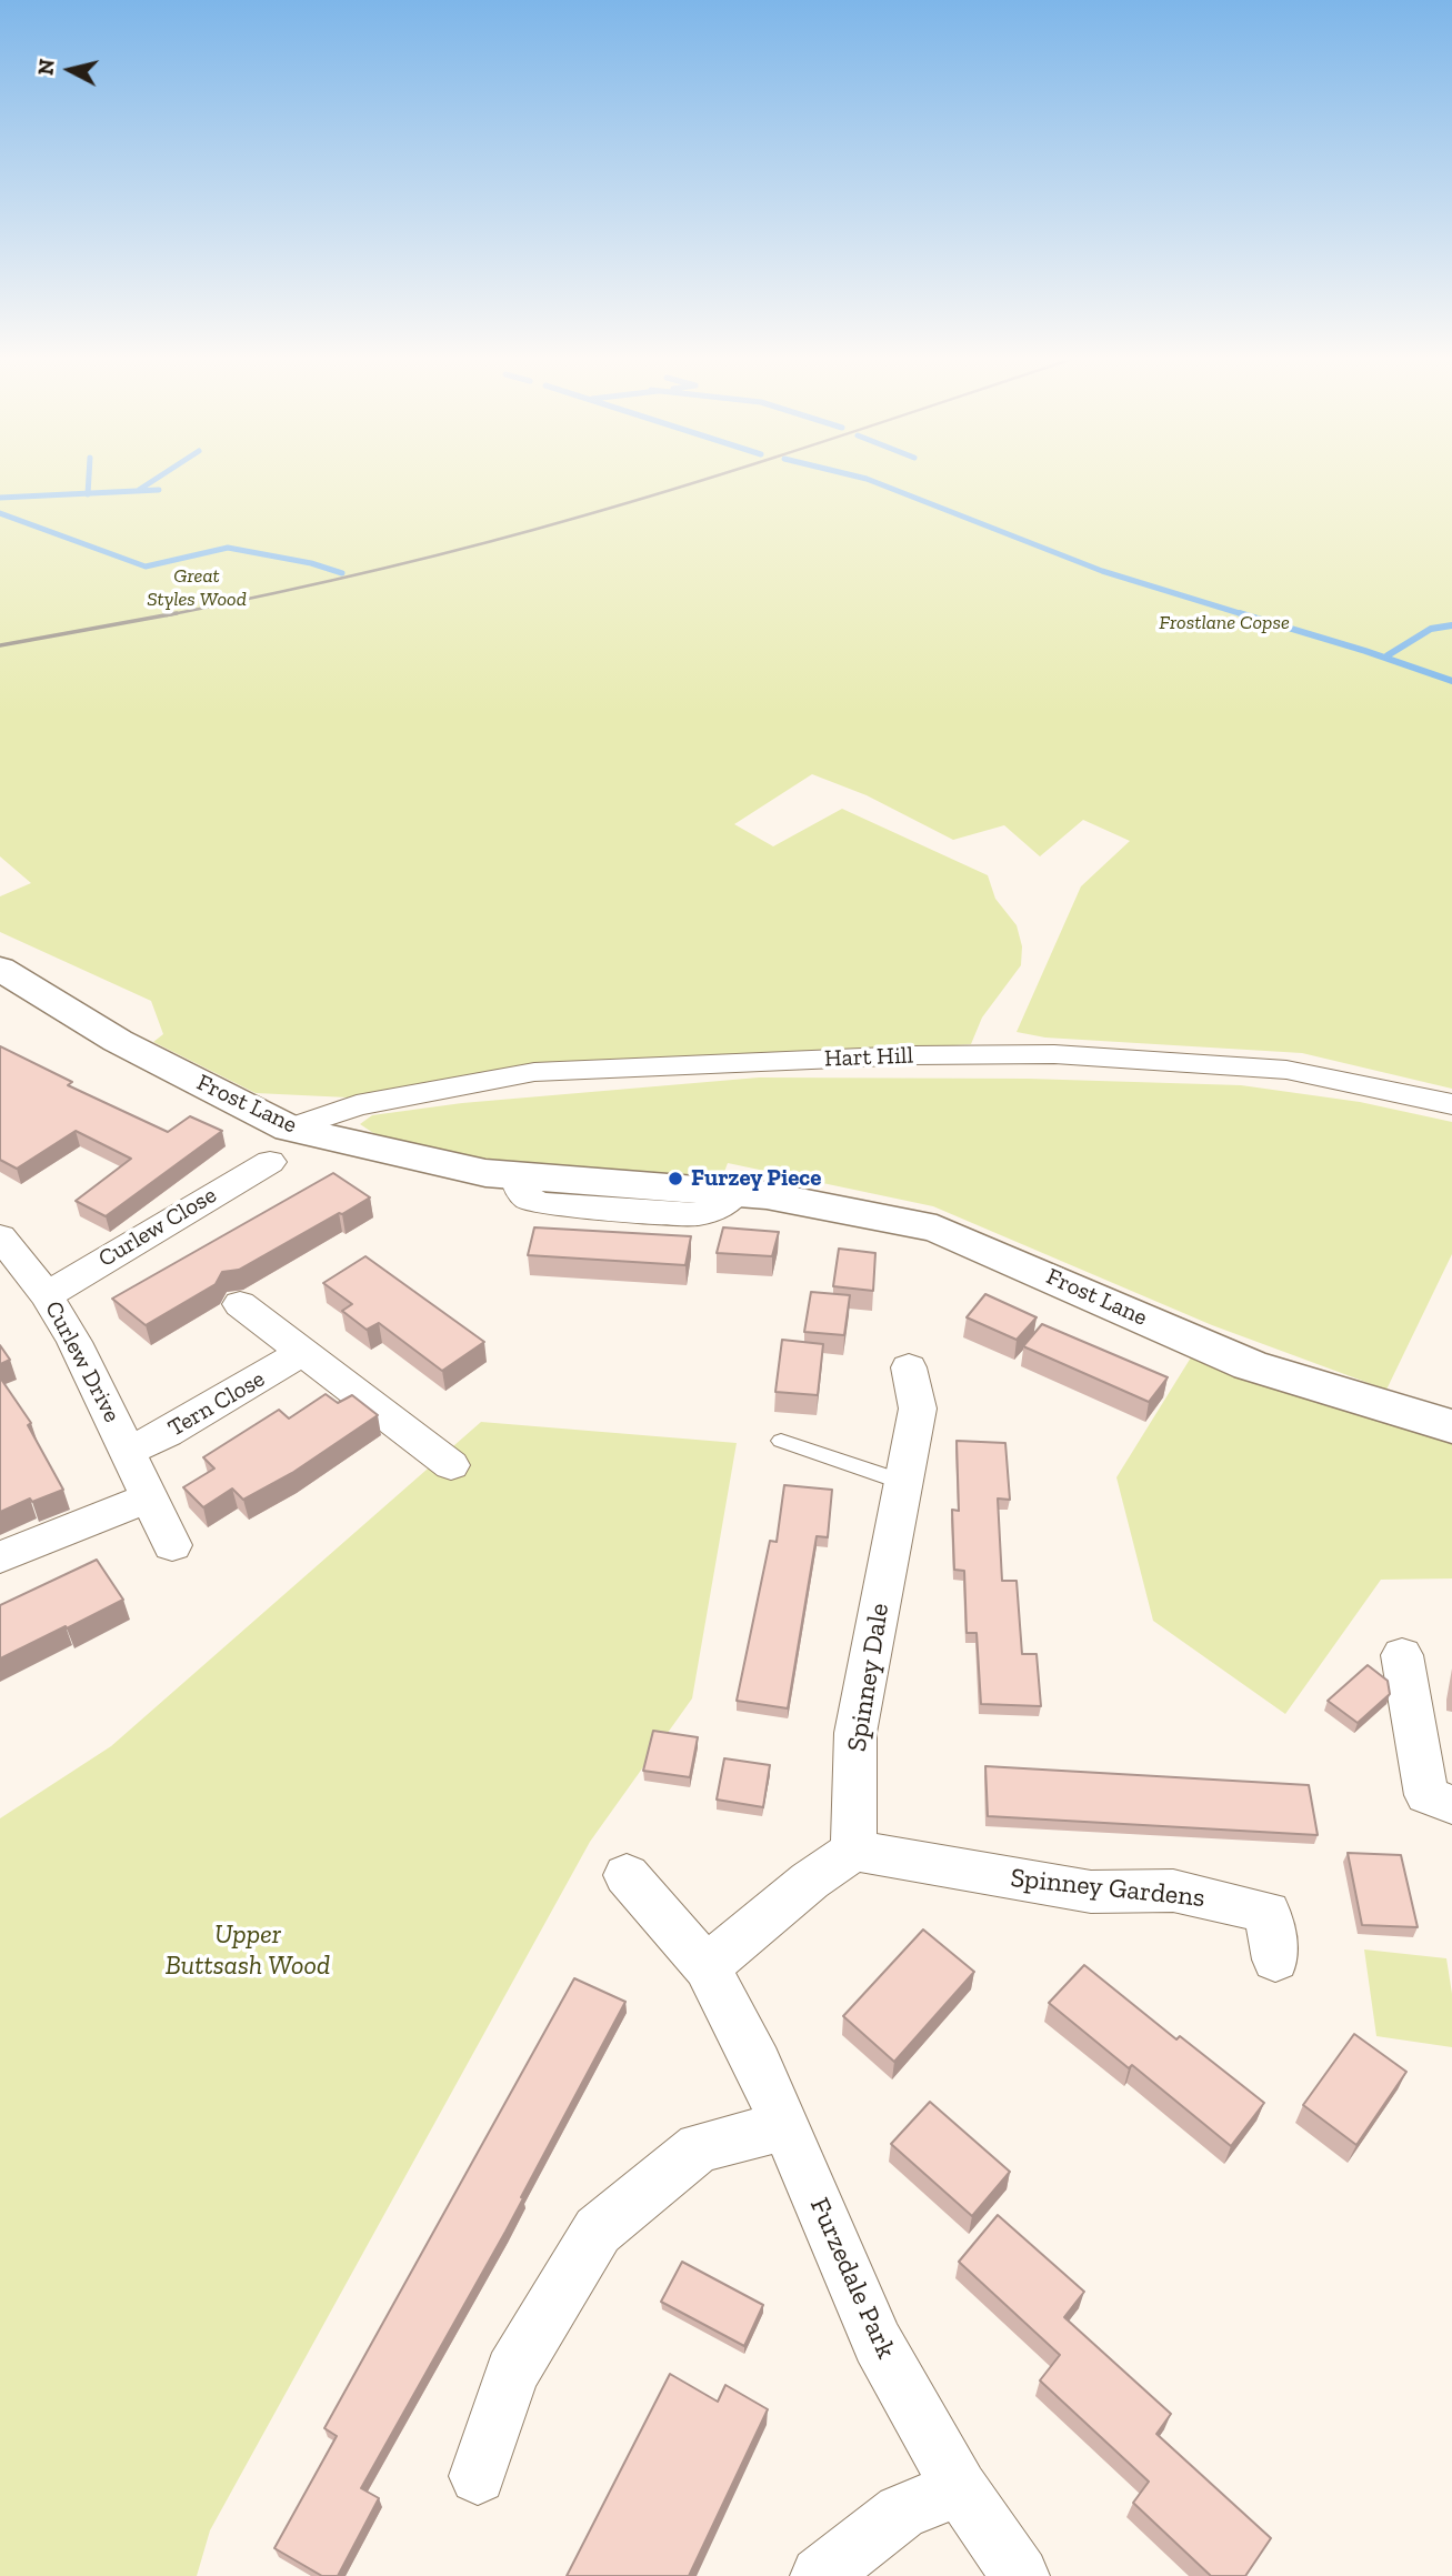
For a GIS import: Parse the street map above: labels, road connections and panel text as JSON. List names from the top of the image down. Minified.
{"streets":{"street":["Hart Hill","Frost Lane","Curlew Close","Curlew Drive","Tern Close","Spinney Dale","Spinney Gardens","Furzedale Park"]},"crossings":[["Hart Hill","Frost Lane"],["Hart Hill","Curlew Close"],["Frost Lane","Curlew Close"],["Curlew Close","Curlew Drive"],["Curlew Drive","Tern Close"],["Spinney Dale","Spinney Gardens"]],"parks":["Great Styles Wood","Frostlane Copse","Upper Buttsash Wood"],"places":["Furzey Piece"],"north":"left"}
